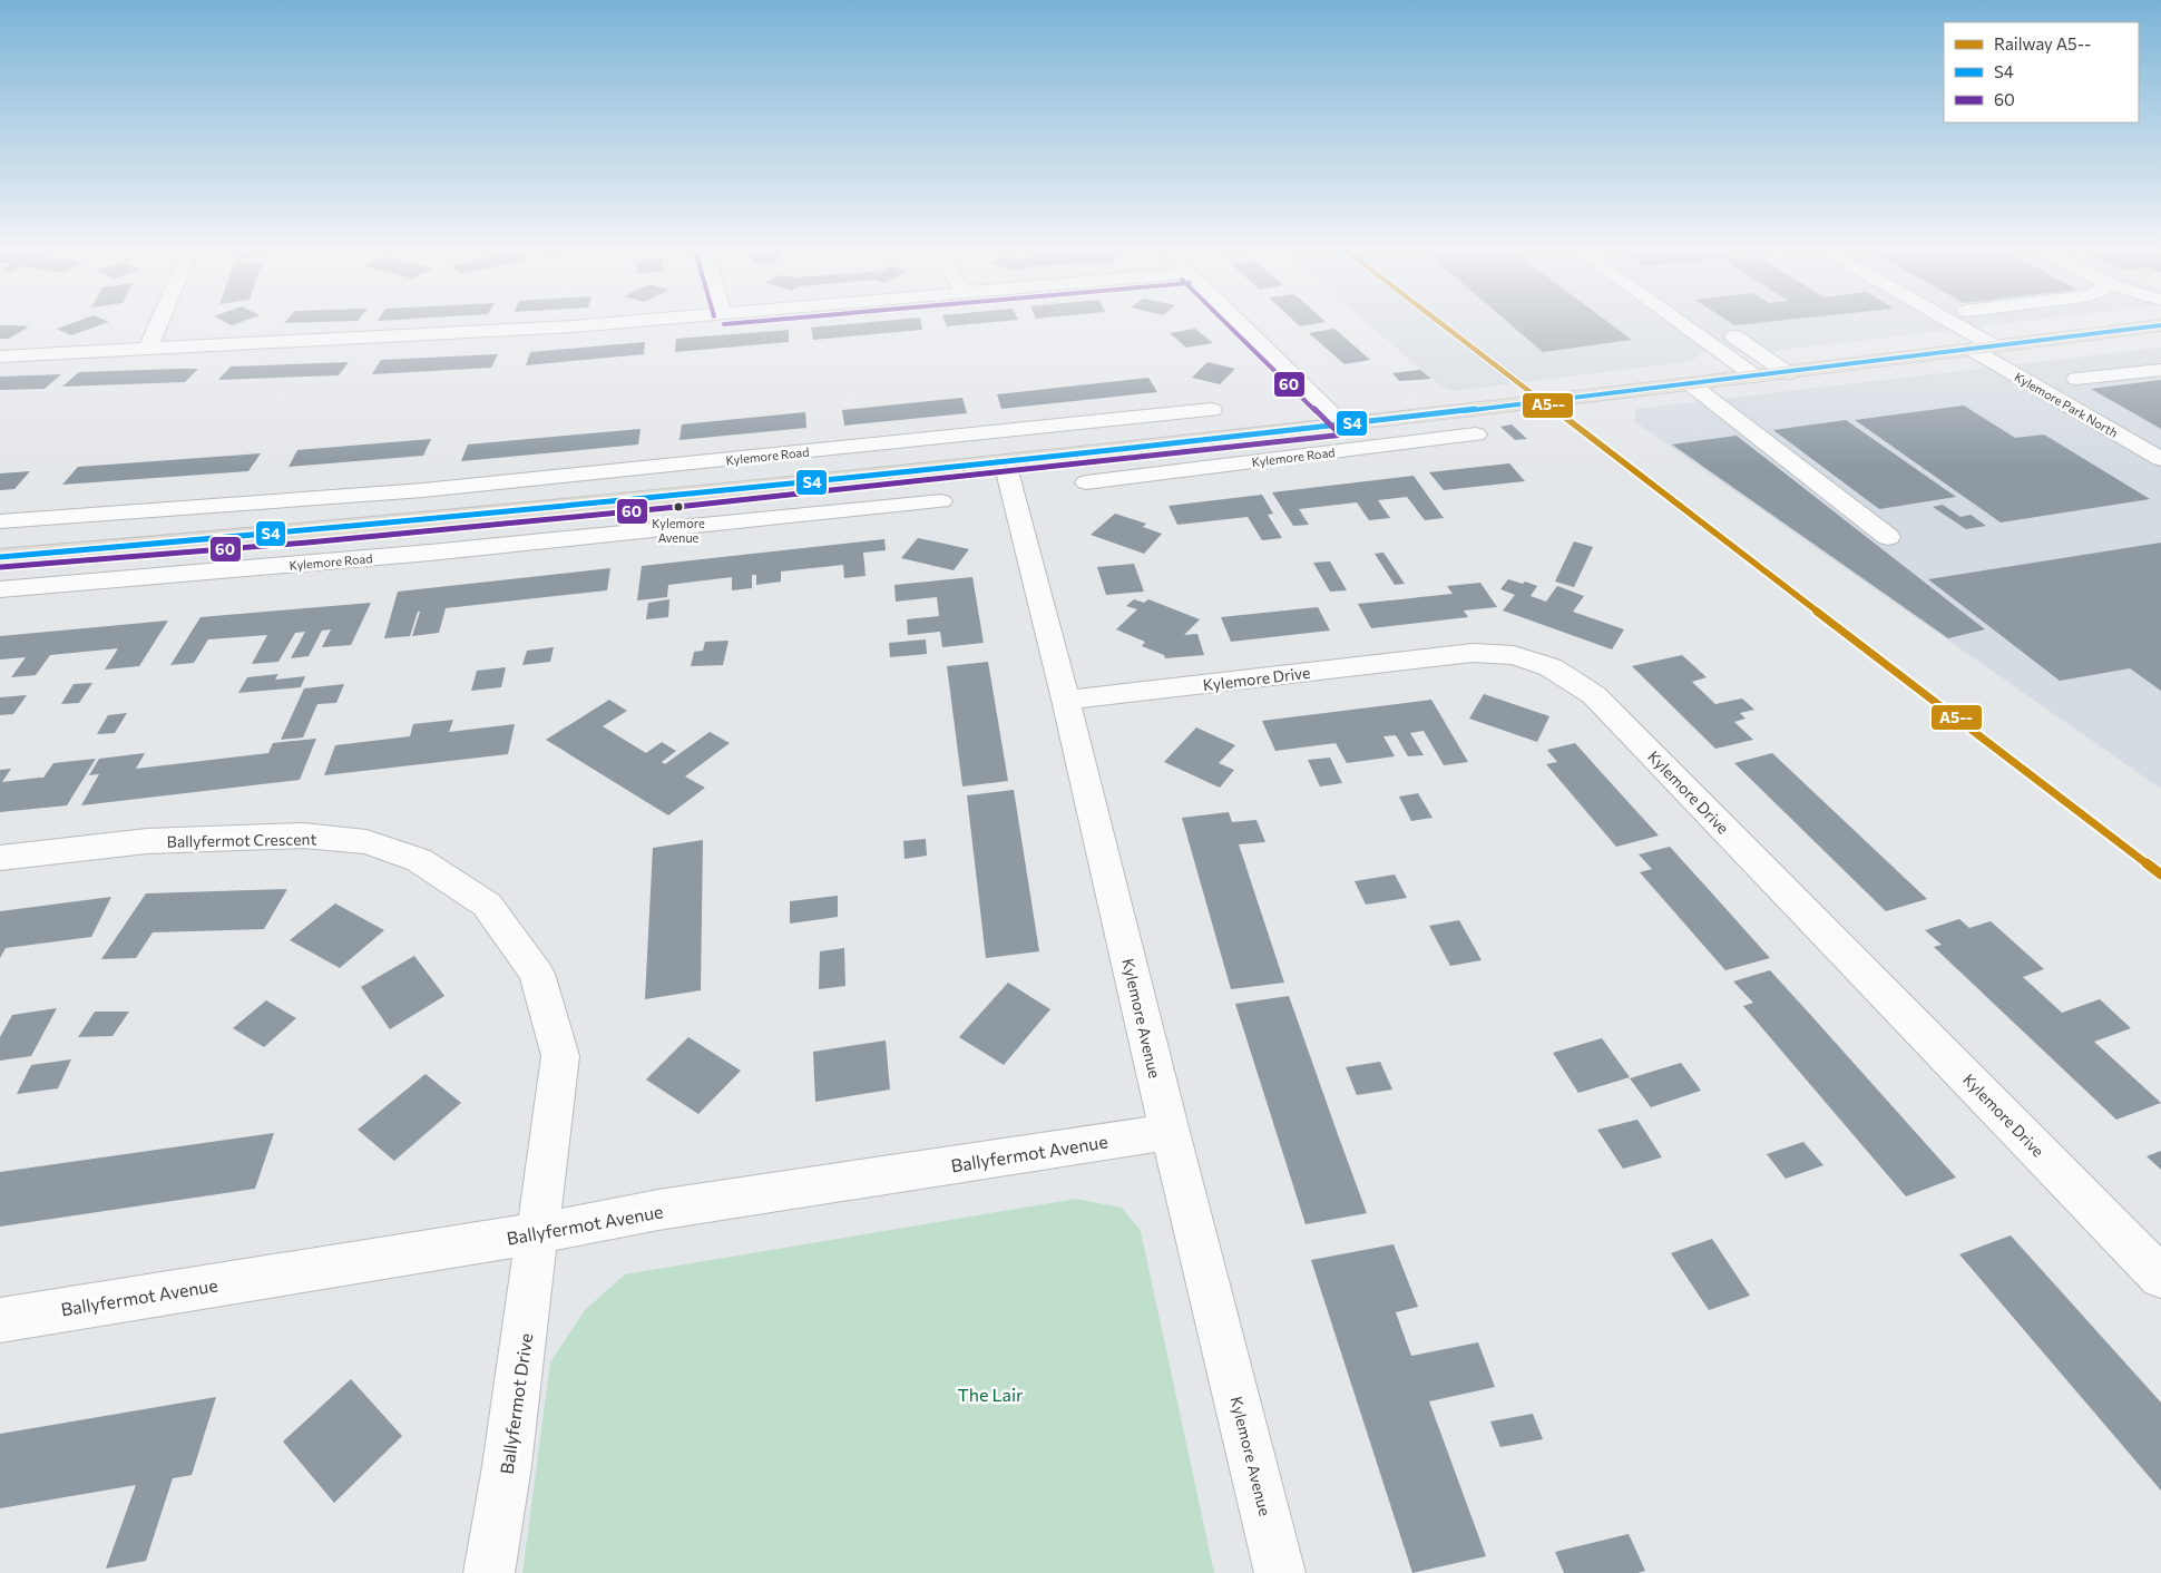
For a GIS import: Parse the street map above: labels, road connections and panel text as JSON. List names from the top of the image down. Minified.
{"streets":{"main road":["Kylemore Road"],"street":["Kylemore Park North","Kylemore Drive","Ballyfermot Crescent","Kylemore Avenue","Ballyfermot Avenue","Ballyfermot Drive"]},"crossings":[["Kylemore Park North","Kylemore Road"],["Kylemore Road","Kylemore Avenue"],["Kylemore Drive","Kylemore Avenue"],["Ballyfermot Crescent","Ballyfermot Avenue"],["Ballyfermot Crescent","Ballyfermot Drive"],["Kylemore Avenue","Ballyfermot Avenue"],["Ballyfermot Avenue","Ballyfermot Drive"]],"parks":["The Lair"],"places":["Kylemore Avenue"],"lines":["rail line A5--","transit line 60","transit line S4"],"legend":["Railway A5--","S4","60"]}
